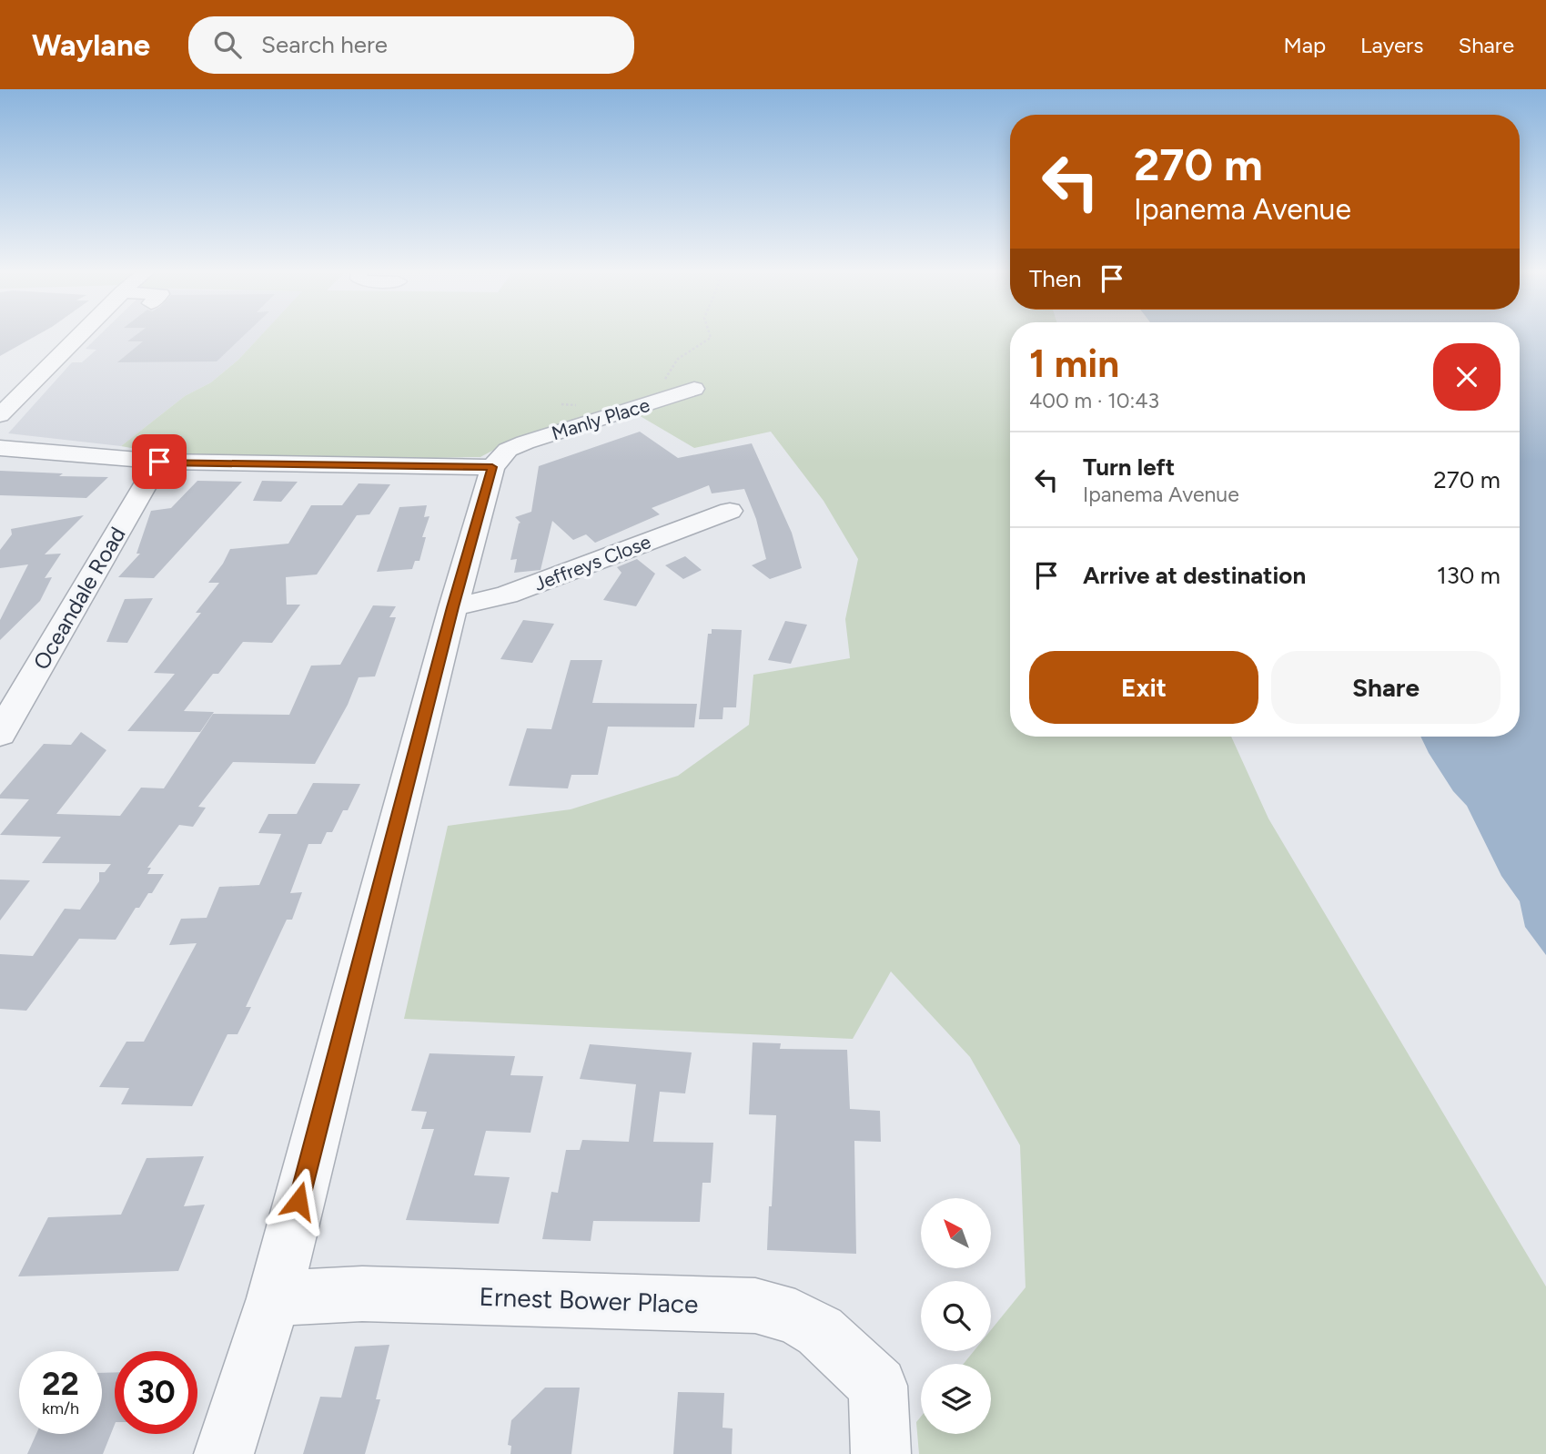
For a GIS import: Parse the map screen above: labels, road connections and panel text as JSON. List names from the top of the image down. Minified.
{"streets":{"street":["Manly Place","Jeffreys Close","Oceandale Road","Ernest Bower Place"]},"north":"top left","page":{"header":"Waylane","search":"Search here","nav":["Map","Layers","Share"],"turn":["270 m","Ipanema Avenue"],"then":"Then","heading":["1 min","400 m · 10:43"],"list":[{"name":"Turn left","note":"Ipanema Avenue","value":"270 m"},{"name":"Arrive at destination","value":"130 m"}],"buttons":["Exit","Share"],"speed":"22 km/h","limit":"30"}}
